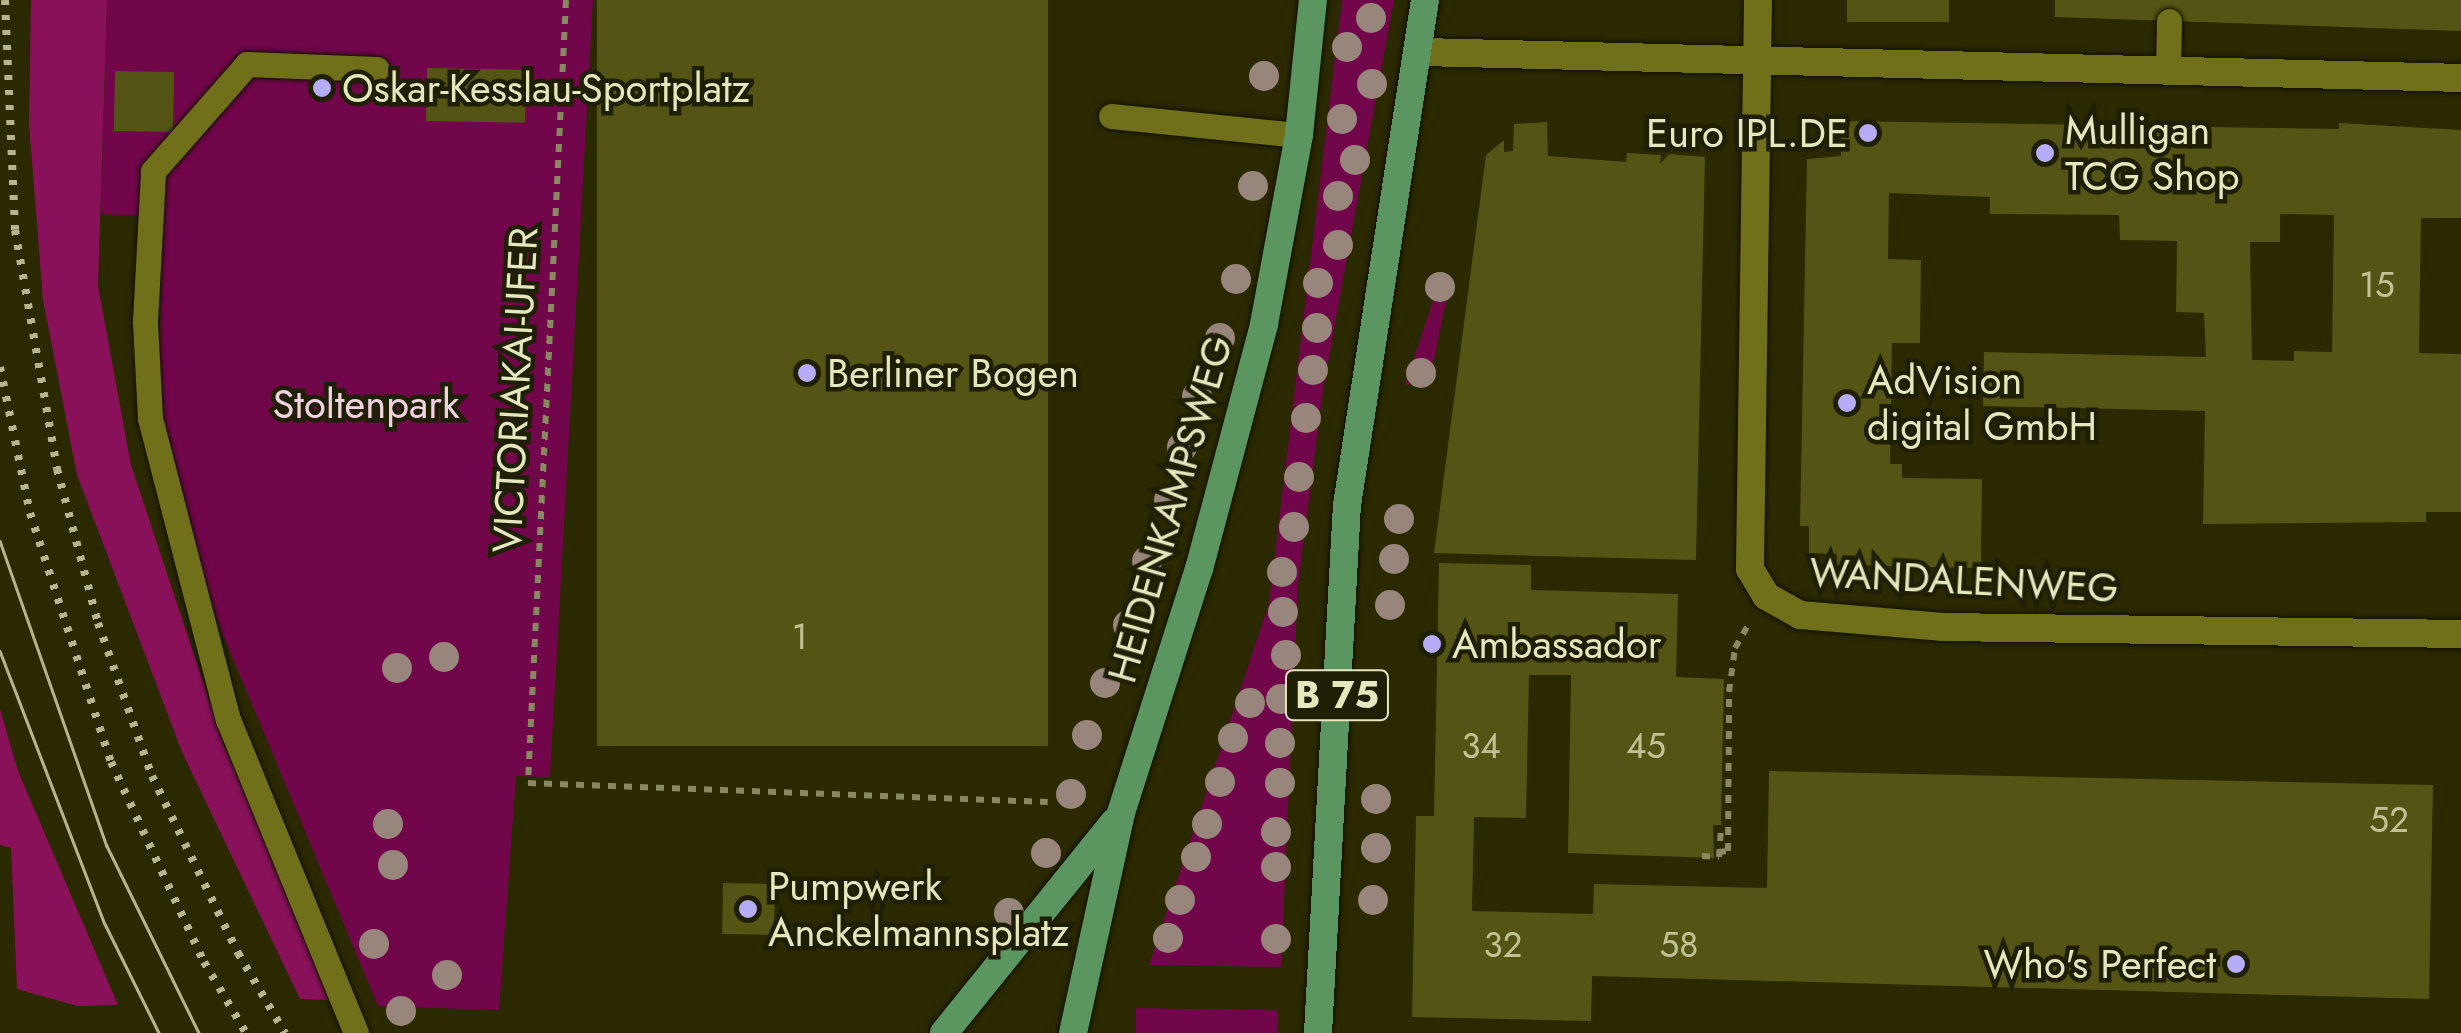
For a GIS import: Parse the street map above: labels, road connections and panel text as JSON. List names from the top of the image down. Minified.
{"streets":{"main road":["HEIDENKAMPSWEG","B 75"],"street":["WANDALENWEG"],"path":["VICTORIAKAI-UFER"]},"parks":["Stoltenpark"],"places":["Oskar-Kesslau-Sportplatz","Euro IPL.DE","Mulligan TCG Shop","Berliner Bogen","AdVision digital GmbH","Ambassador","Pumpwerk Anckelmannsplatz","Who's Perfect"],"house_numbers":["15","1","34","45","52","32","58"]}
